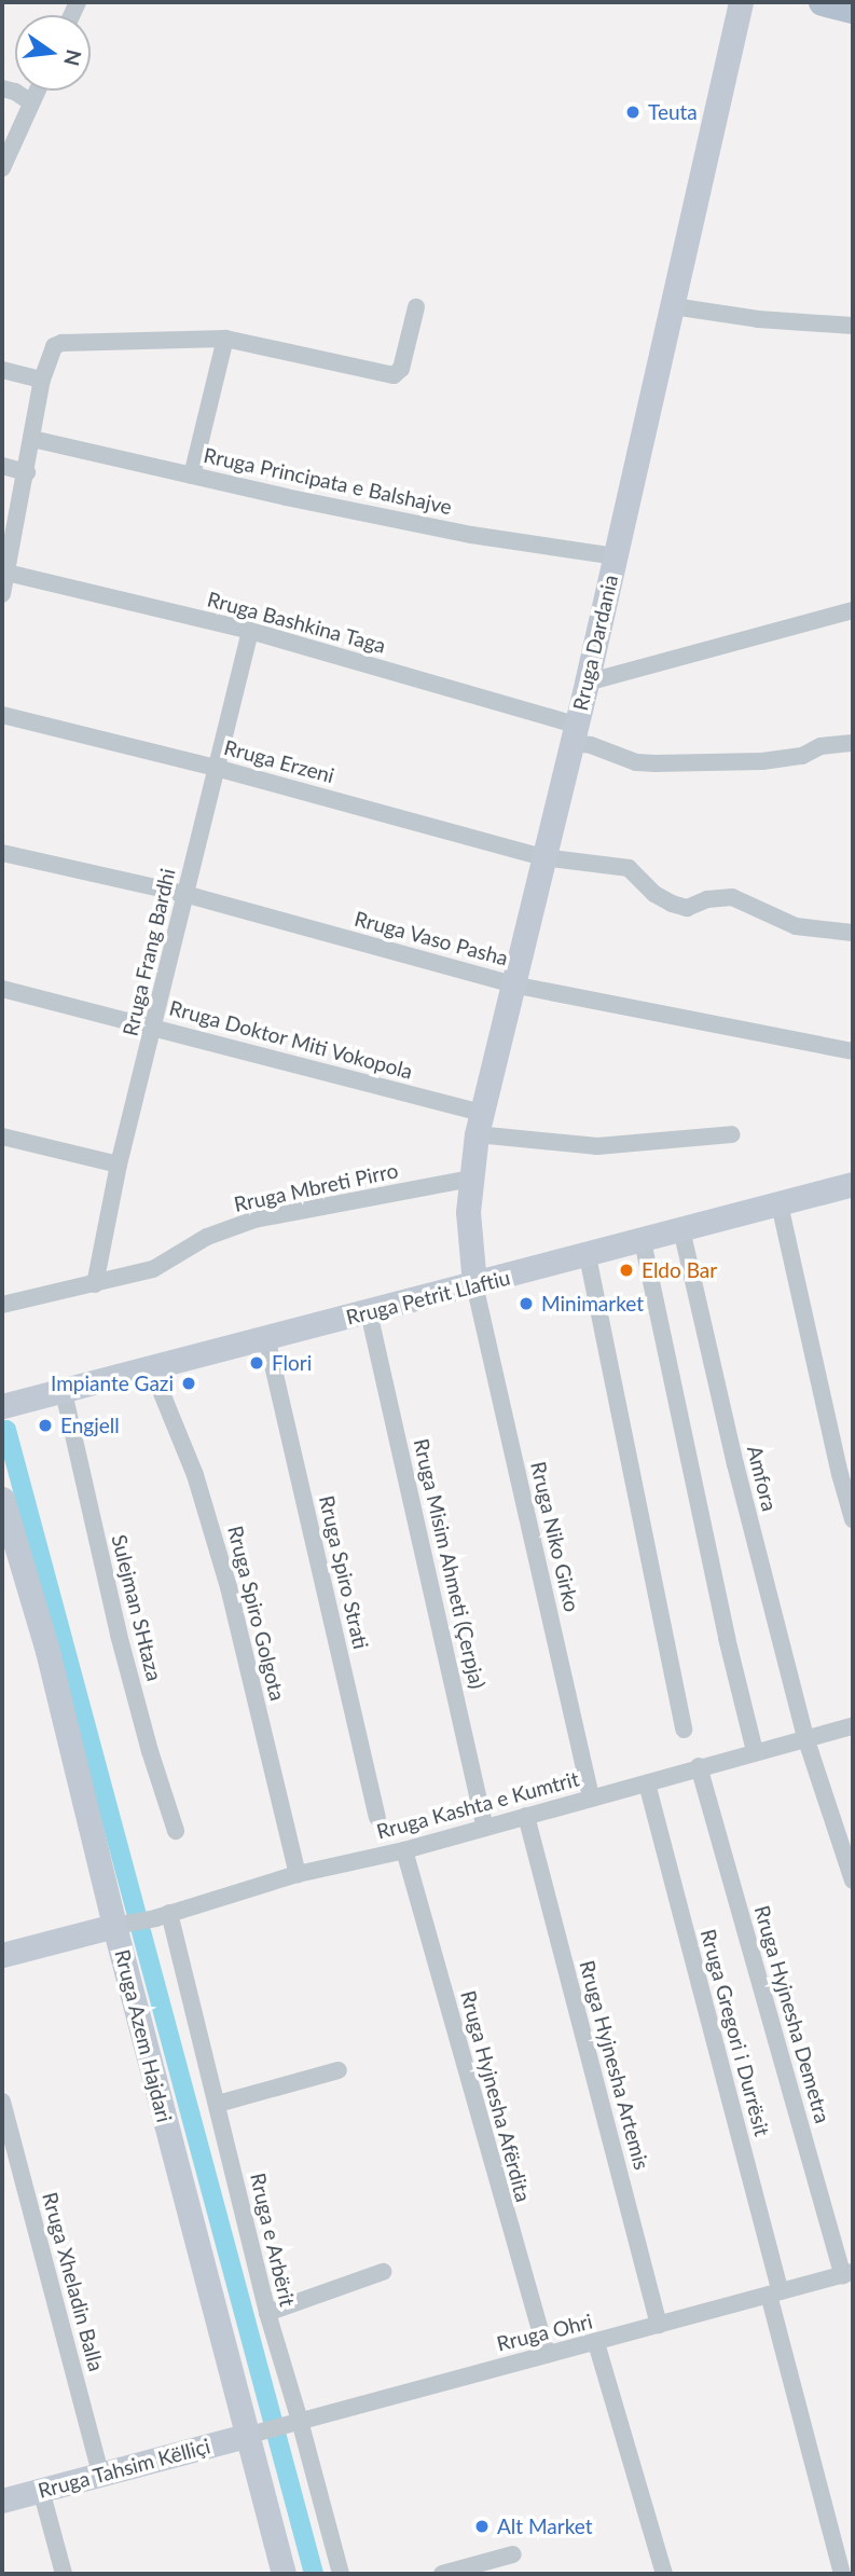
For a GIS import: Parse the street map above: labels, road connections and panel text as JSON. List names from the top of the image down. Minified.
{"streets":{"street":["Rruga Principata e Balshajve","Rruga Bashkina Taga","Rruga Dardania","Rruga Erzeni","Rruga Vaso Pasha","Rruga Frang Bardhi","Rruga Doktor Miti Vokopola","Rruga Mbreti Pirro","Rruga Petrit Llaftiu","Amfora","Rruga Niko Girko","Rruga Misim Ahmeti (Çerpja)","Rruga Spiro Strati","Sulejman SHtaza","Rruga Spiro Golgota","Rruga Kashta e Kumtrit","Rruga Hyjnesha Demetra","Rruga Gregori i Durrësit","Rruga Azem Hajdari","Rruga Hyjnesha Artemis","Rruga Hyjnesha Afërdita","Rruga e Arbërit","Rruga Xheladin Balla","Rruga Ohri","Rruga Tahsim Këlliçi"]},"crossings":[["Rruga Principata e Balshajve","Rruga Dardania"],["Rruga Bashkina Taga","Rruga Dardania"],["Rruga Bashkina Taga","Rruga Frang Bardhi"],["Rruga Dardania","Rruga Erzeni"],["Rruga Dardania","Rruga Vaso Pasha"],["Rruga Dardania","Rruga Doktor Miti Vokopola"],["Rruga Dardania","Rruga Mbreti Pirro"],["Rruga Dardania","Rruga Petrit Llaftiu"],["Rruga Dardania","Rruga Niko Girko"],["Rruga Erzeni","Rruga Frang Bardhi"],["Rruga Vaso Pasha","Rruga Frang Bardhi"],["Rruga Frang Bardhi","Rruga Doktor Miti Vokopola"],["Rruga Frang Bardhi","Rruga Mbreti Pirro"],["Rruga Petrit Llaftiu","Amfora"],["Rruga Petrit Llaftiu","Rruga Niko Girko"],["Rruga Petrit Llaftiu","Rruga Misim Ahmeti (Çerpja)"],["Rruga Petrit Llaftiu","Rruga Spiro Strati"],["Rruga Petrit Llaftiu","Sulejman SHtaza"],["Rruga Petrit Llaftiu","Rruga Spiro Golgota"],["Amfora","Rruga Kashta e Kumtrit"],["Rruga Niko Girko","Rruga Kashta e Kumtrit"],["Rruga Misim Ahmeti (Çerpja)","Rruga Kashta e Kumtrit"],["Rruga Spiro Golgota","Rruga Kashta e Kumtrit"],["Rruga Kashta e Kumtrit","Rruga Hyjnesha Demetra"],["Rruga Kashta e Kumtrit","Rruga Gregori i Durrësit"],["Rruga Kashta e Kumtrit","Rruga Azem Hajdari"],["Rruga Kashta e Kumtrit","Rruga Hyjnesha Artemis"],["Rruga Kashta e Kumtrit","Rruga Hyjnesha Afërdita"],["Rruga Kashta e Kumtrit","Rruga e Arbërit"],["Rruga Hyjnesha Demetra","Rruga Ohri"],["Rruga Gregori i Durrësit","Rruga Ohri"],["Rruga Azem Hajdari","Rruga Ohri"],["Rruga Azem Hajdari","Rruga Tahsim Këlliçi"],["Rruga Hyjnesha Artemis","Rruga Ohri"],["Rruga Hyjnesha Afërdita","Rruga Ohri"],["Rruga e Arbërit","Rruga Ohri"],["Rruga Xheladin Balla","Rruga Tahsim Këlliçi"],["Rruga Ohri","Rruga Tahsim Këlliçi"]],"places":["Teuta","Eldo Bar","Minimarket","Flori","Impiante Gazi","Engjell","Alt Market"],"north":"right"}
